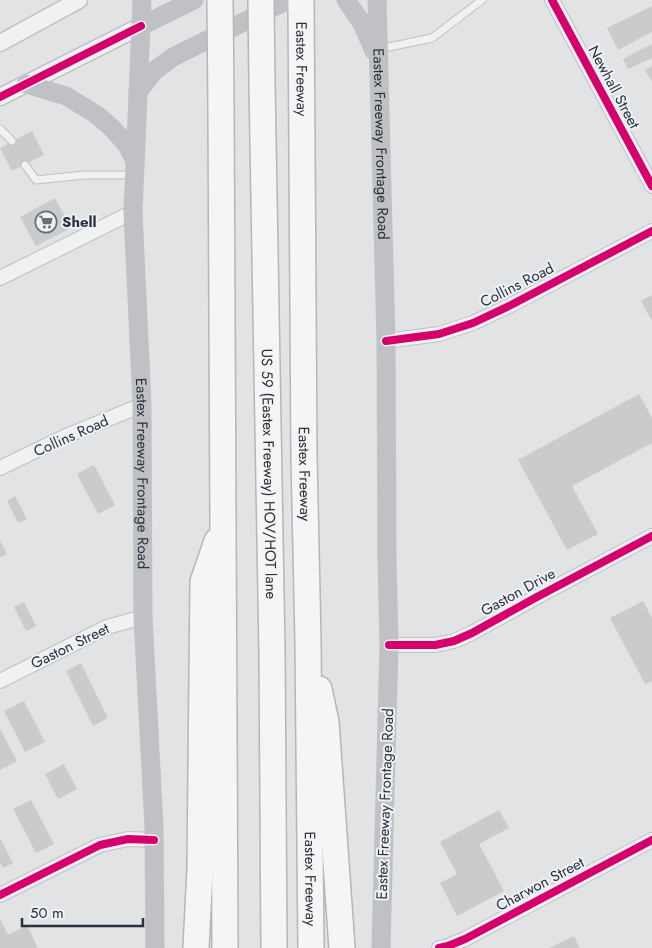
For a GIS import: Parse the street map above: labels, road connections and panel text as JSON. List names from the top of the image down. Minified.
{"streets":{"highway":["Eastex Freeway","US 59 (Eastex Freeway) HOV/HOT lane"],"main road":["Eastex Freeway Frontage Road"],"street":["Newhall Street","Collins Road","Gaston Drive","Gaston Street","Charwon Street"]},"crossings":[["Eastex Freeway Frontage Road","Collins Road"],["Eastex Freeway Frontage Road","Gaston Drive"],["Eastex Freeway Frontage Road","Gaston Street"]],"places":{"supermarket":["Shell"]},"scale_bar":"50 m"}
